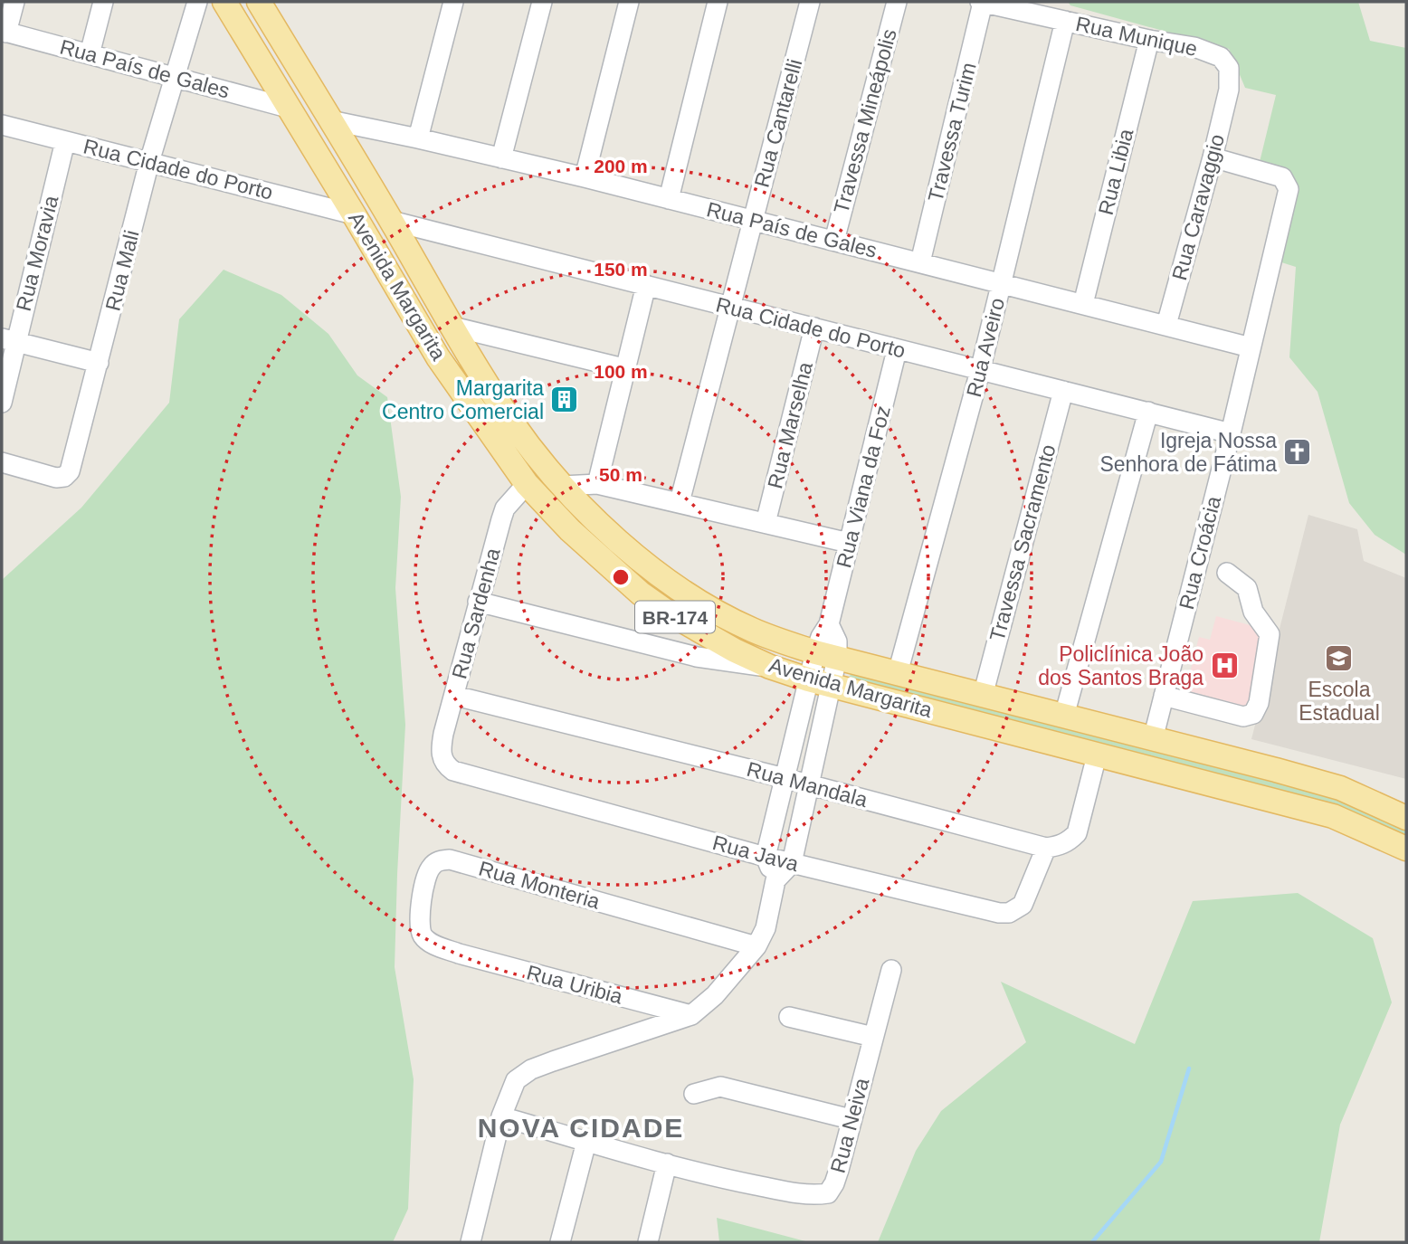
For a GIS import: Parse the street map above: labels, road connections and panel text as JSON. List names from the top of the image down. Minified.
{"streets":{"main road":["Avenida Margarita","BR-174"],"street":["Rua Munique","Rua País de Gales","Travessa Mineápolis","Rua Cantarelli","Travessa Turim","Rua Cidade do Porto","Rua Libia","Rua Caravaggio","Rua Moravia","Rua Mali","Rua Aveiro","Rua Marselha","Rua Viana da Foz","Travessa Sacramento","Rua Croácia","Rua Sardenha","Rua Mandala","Rua Java","Rua Monteria","Rua Uribia","Rua Neiva"]},"crossings":[["Rua Munique","Travessa Turim"],["Rua Munique","Rua Libia"],["Rua Munique","Rua Caravaggio"],["Rua Munique","Rua Aveiro"],["Rua País de Gales","Travessa Mineápolis"],["Rua País de Gales","Rua Cantarelli"],["Rua País de Gales","Travessa Turim"],["Rua País de Gales","Rua Libia"],["Rua País de Gales","Rua Caravaggio"],["Rua País de Gales","Rua Mali"],["Rua País de Gales","Avenida Margarita"],["Rua País de Gales","Rua Aveiro"],["Rua País de Gales","Rua Croácia"],["Rua Cantarelli","Rua Cidade do Porto"],["Rua Cidade do Porto","Rua Moravia"],["Rua Cidade do Porto","Rua Mali"],["Rua Cidade do Porto","Avenida Margarita"],["Rua Cidade do Porto","Rua Aveiro"],["Rua Cidade do Porto","Rua Marselha"],["Rua Cidade do Porto","Rua Viana da Foz"],["Rua Cidade do Porto","Travessa Sacramento"],["Rua Cidade do Porto","Rua Croácia"],["Rua Caravaggio","Rua Croácia"],["Avenida Margarita","Rua Aveiro"],["Avenida Margarita","Rua Viana da Foz"],["Avenida Margarita","Travessa Sacramento"],["Avenida Margarita","Rua Croácia"],["Avenida Margarita","Rua Sardenha"],["Rua Sardenha","Rua Mandala"],["Rua Sardenha","Rua Java"],["Rua Mandala","Rua Java"],["Rua Monteria","Rua Uribia"]],"districts":["NOVA CIDADE"],"places":{"building":["Margarita Centro Comercial"],"church":["Igreja Nossa Senhora de Fátima"],"school or university":["Escola Estadual"],"hospital":["Policlínica João dos Santos Braga"]},"rings":["200 m","150 m","100 m","50 m"]}
